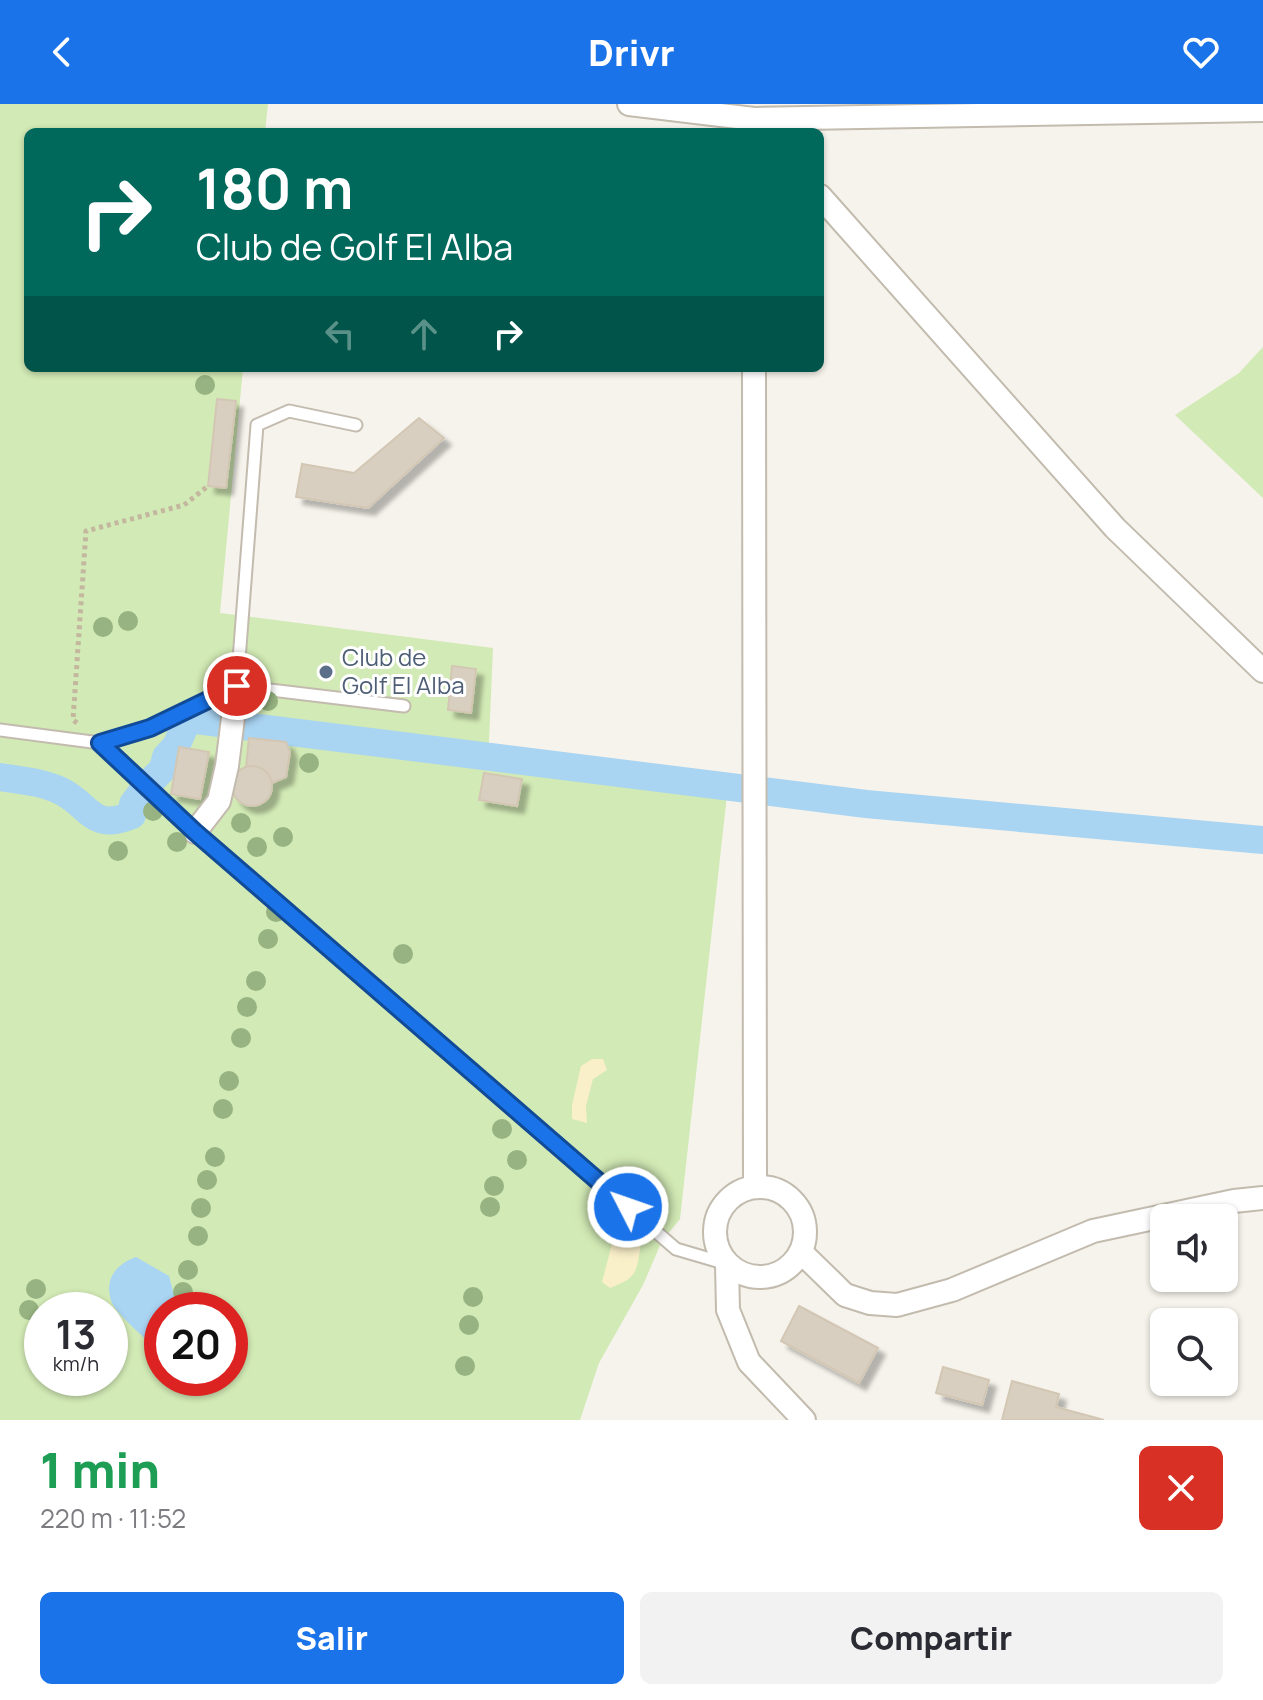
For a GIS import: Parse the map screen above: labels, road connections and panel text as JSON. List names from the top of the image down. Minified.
{"places":["Club de Golf El Alba"],"page":{"header":"Drivr","turn":["180 m","Club de Golf El Alba"],"speed":"13 km/h","limit":"20","heading":["1 min","220 m · 11:52"],"buttons":["Salir","Compartir"]}}
